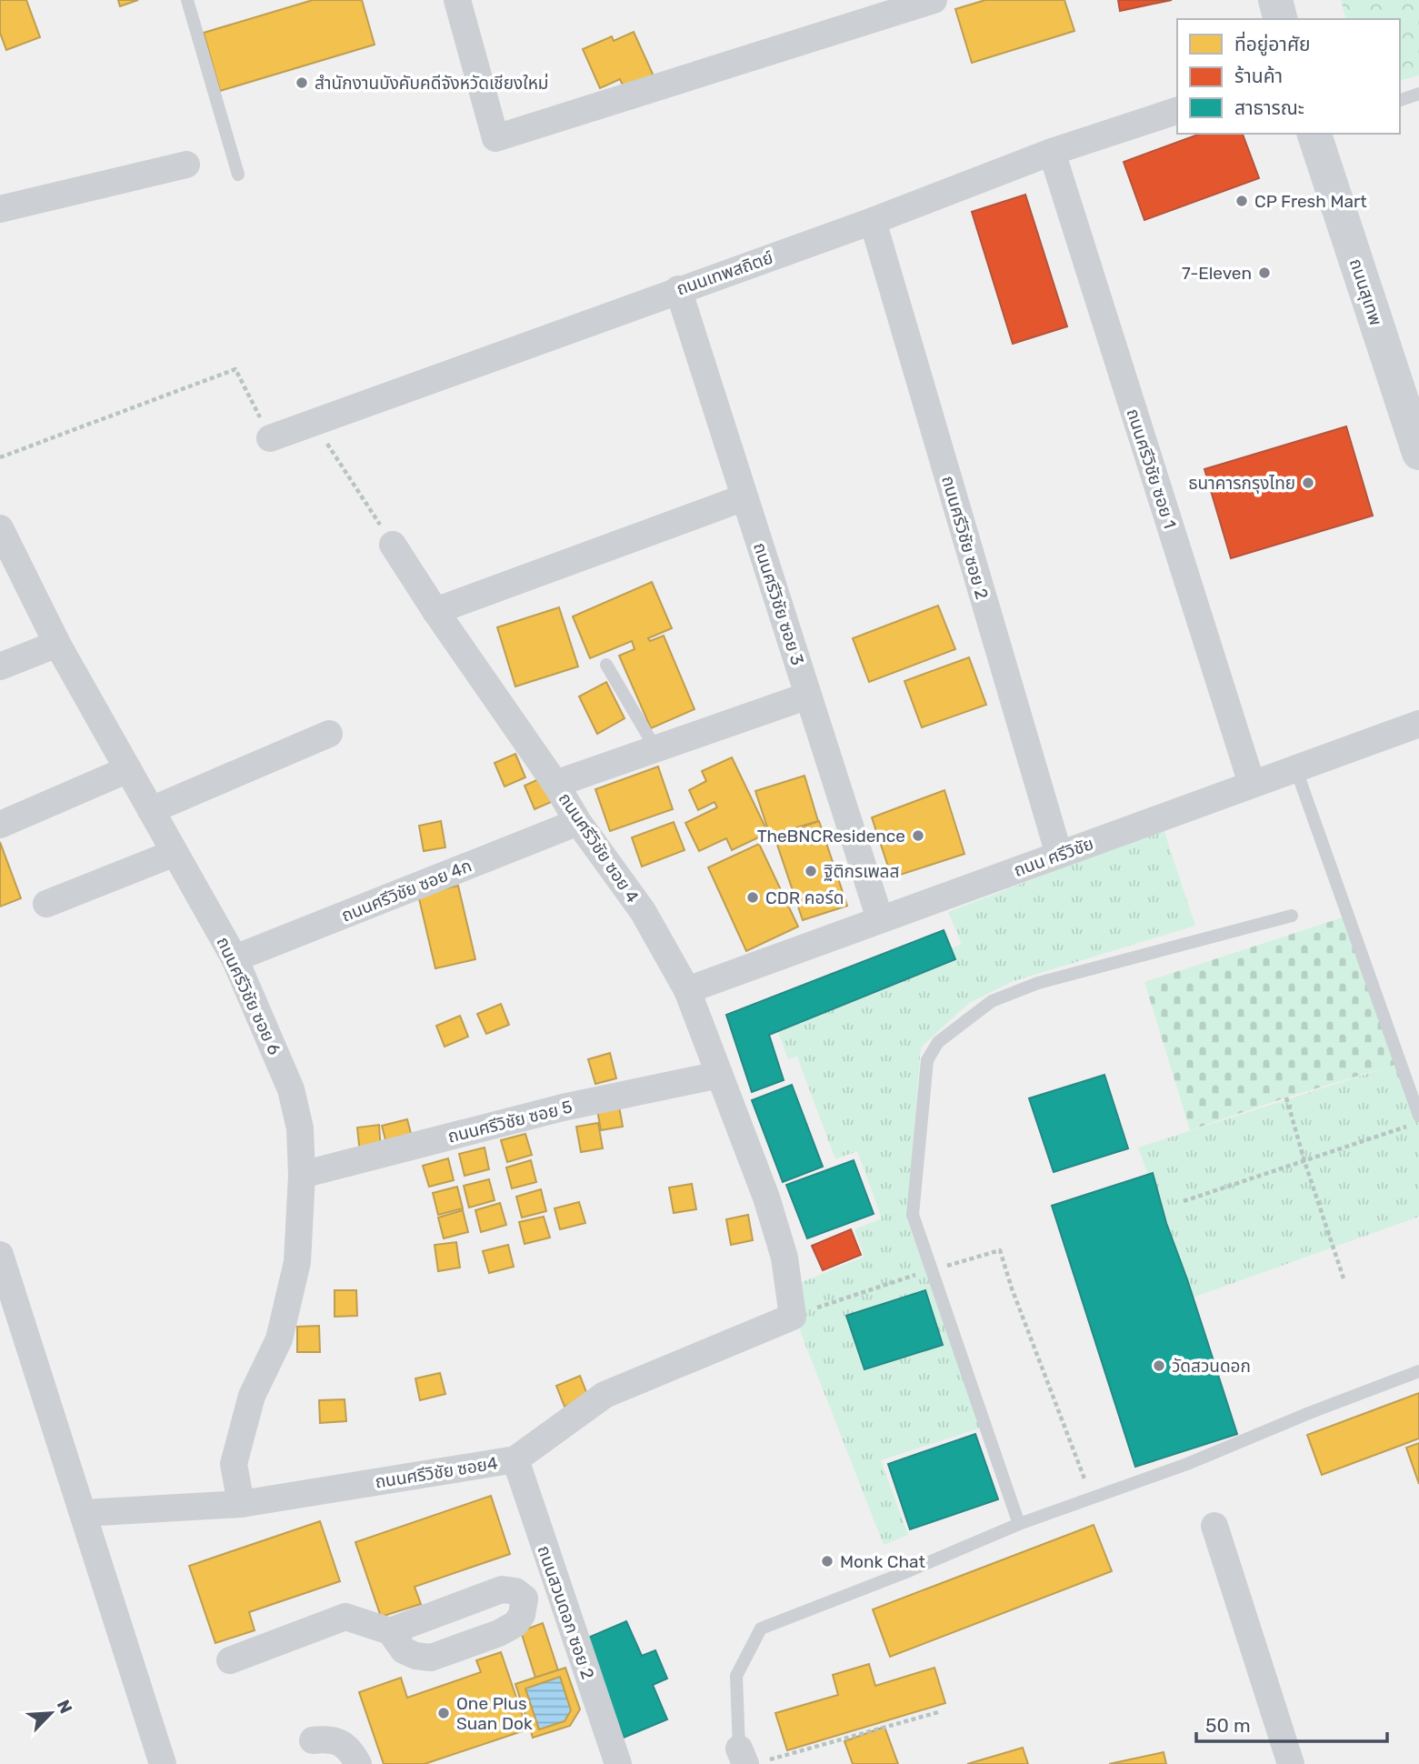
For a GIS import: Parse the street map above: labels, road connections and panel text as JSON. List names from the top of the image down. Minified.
{"streets":{"main road":["ถนนสุเทพ"],"street":["ถนนเทพสถิตย์","ถนนศรีวิชัย ซอย 1","ถนนศรีวิชัย ซอย 2","ถนนศรีวิชัย ซอย 3","ถนนศรีวิชัย ซอย 4","ถนน ศรีวิชัย","ถนนศรีวิชัย ซอย 4ก","ถนนศรีวิชัย ซอย 6","ถนนศรีวิชัย ซอย 5","ถนนศรีวิชัย ซอย4","ถนนสวนดอก ซอย 2"]},"crossings":[["ถนนเทพสถิตย์","ถนนศรีวิชัย ซอย 1"],["ถนนเทพสถิตย์","ถนนศรีวิชัย ซอย 2"],["ถนนเทพสถิตย์","ถนนศรีวิชัย ซอย 3"],["ถนนศรีวิชัย ซอย 1","ถนน ศรีวิชัย"],["ถนนศรีวิชัย ซอย 2","ถนน ศรีวิชัย"],["ถนนศรีวิชัย ซอย 3","ถนน ศรีวิชัย"],["ถนนศรีวิชัย ซอย 4","ถนน ศรีวิชัย"],["ถนนศรีวิชัย ซอย 4","ถนนศรีวิชัย ซอย 4ก"],["ถนนศรีวิชัย ซอย 4","ถนนศรีวิชัย ซอย 5"],["ถนนศรีวิชัย ซอย 4","ถนนศรีวิชัย ซอย4"],["ถนนศรีวิชัย ซอย 4ก","ถนนศรีวิชัย ซอย 6"],["ถนนศรีวิชัย ซอย 6","ถนนศรีวิชัย ซอย 5"],["ถนนศรีวิชัย ซอย 6","ถนนศรีวิชัย ซอย4"],["ถนนศรีวิชัย ซอย4","ถนนสวนดอก ซอย 2"]],"places":["สำนักงานบังคับคดีจังหวัดเชียงใหม่","CP Fresh Mart","7-Eleven","ธนาคารกรุงไทย","TheBNCResidence","ฐิติกรเพลส","CDR คอร์ด","วัดสวนดอก","Monk Chat","One Plus Suan Dok"],"legend":["ที่อยู่อาศัย","ร้านค้า","สาธารณะ"],"scale_bar":"50 m","north":"top right"}
